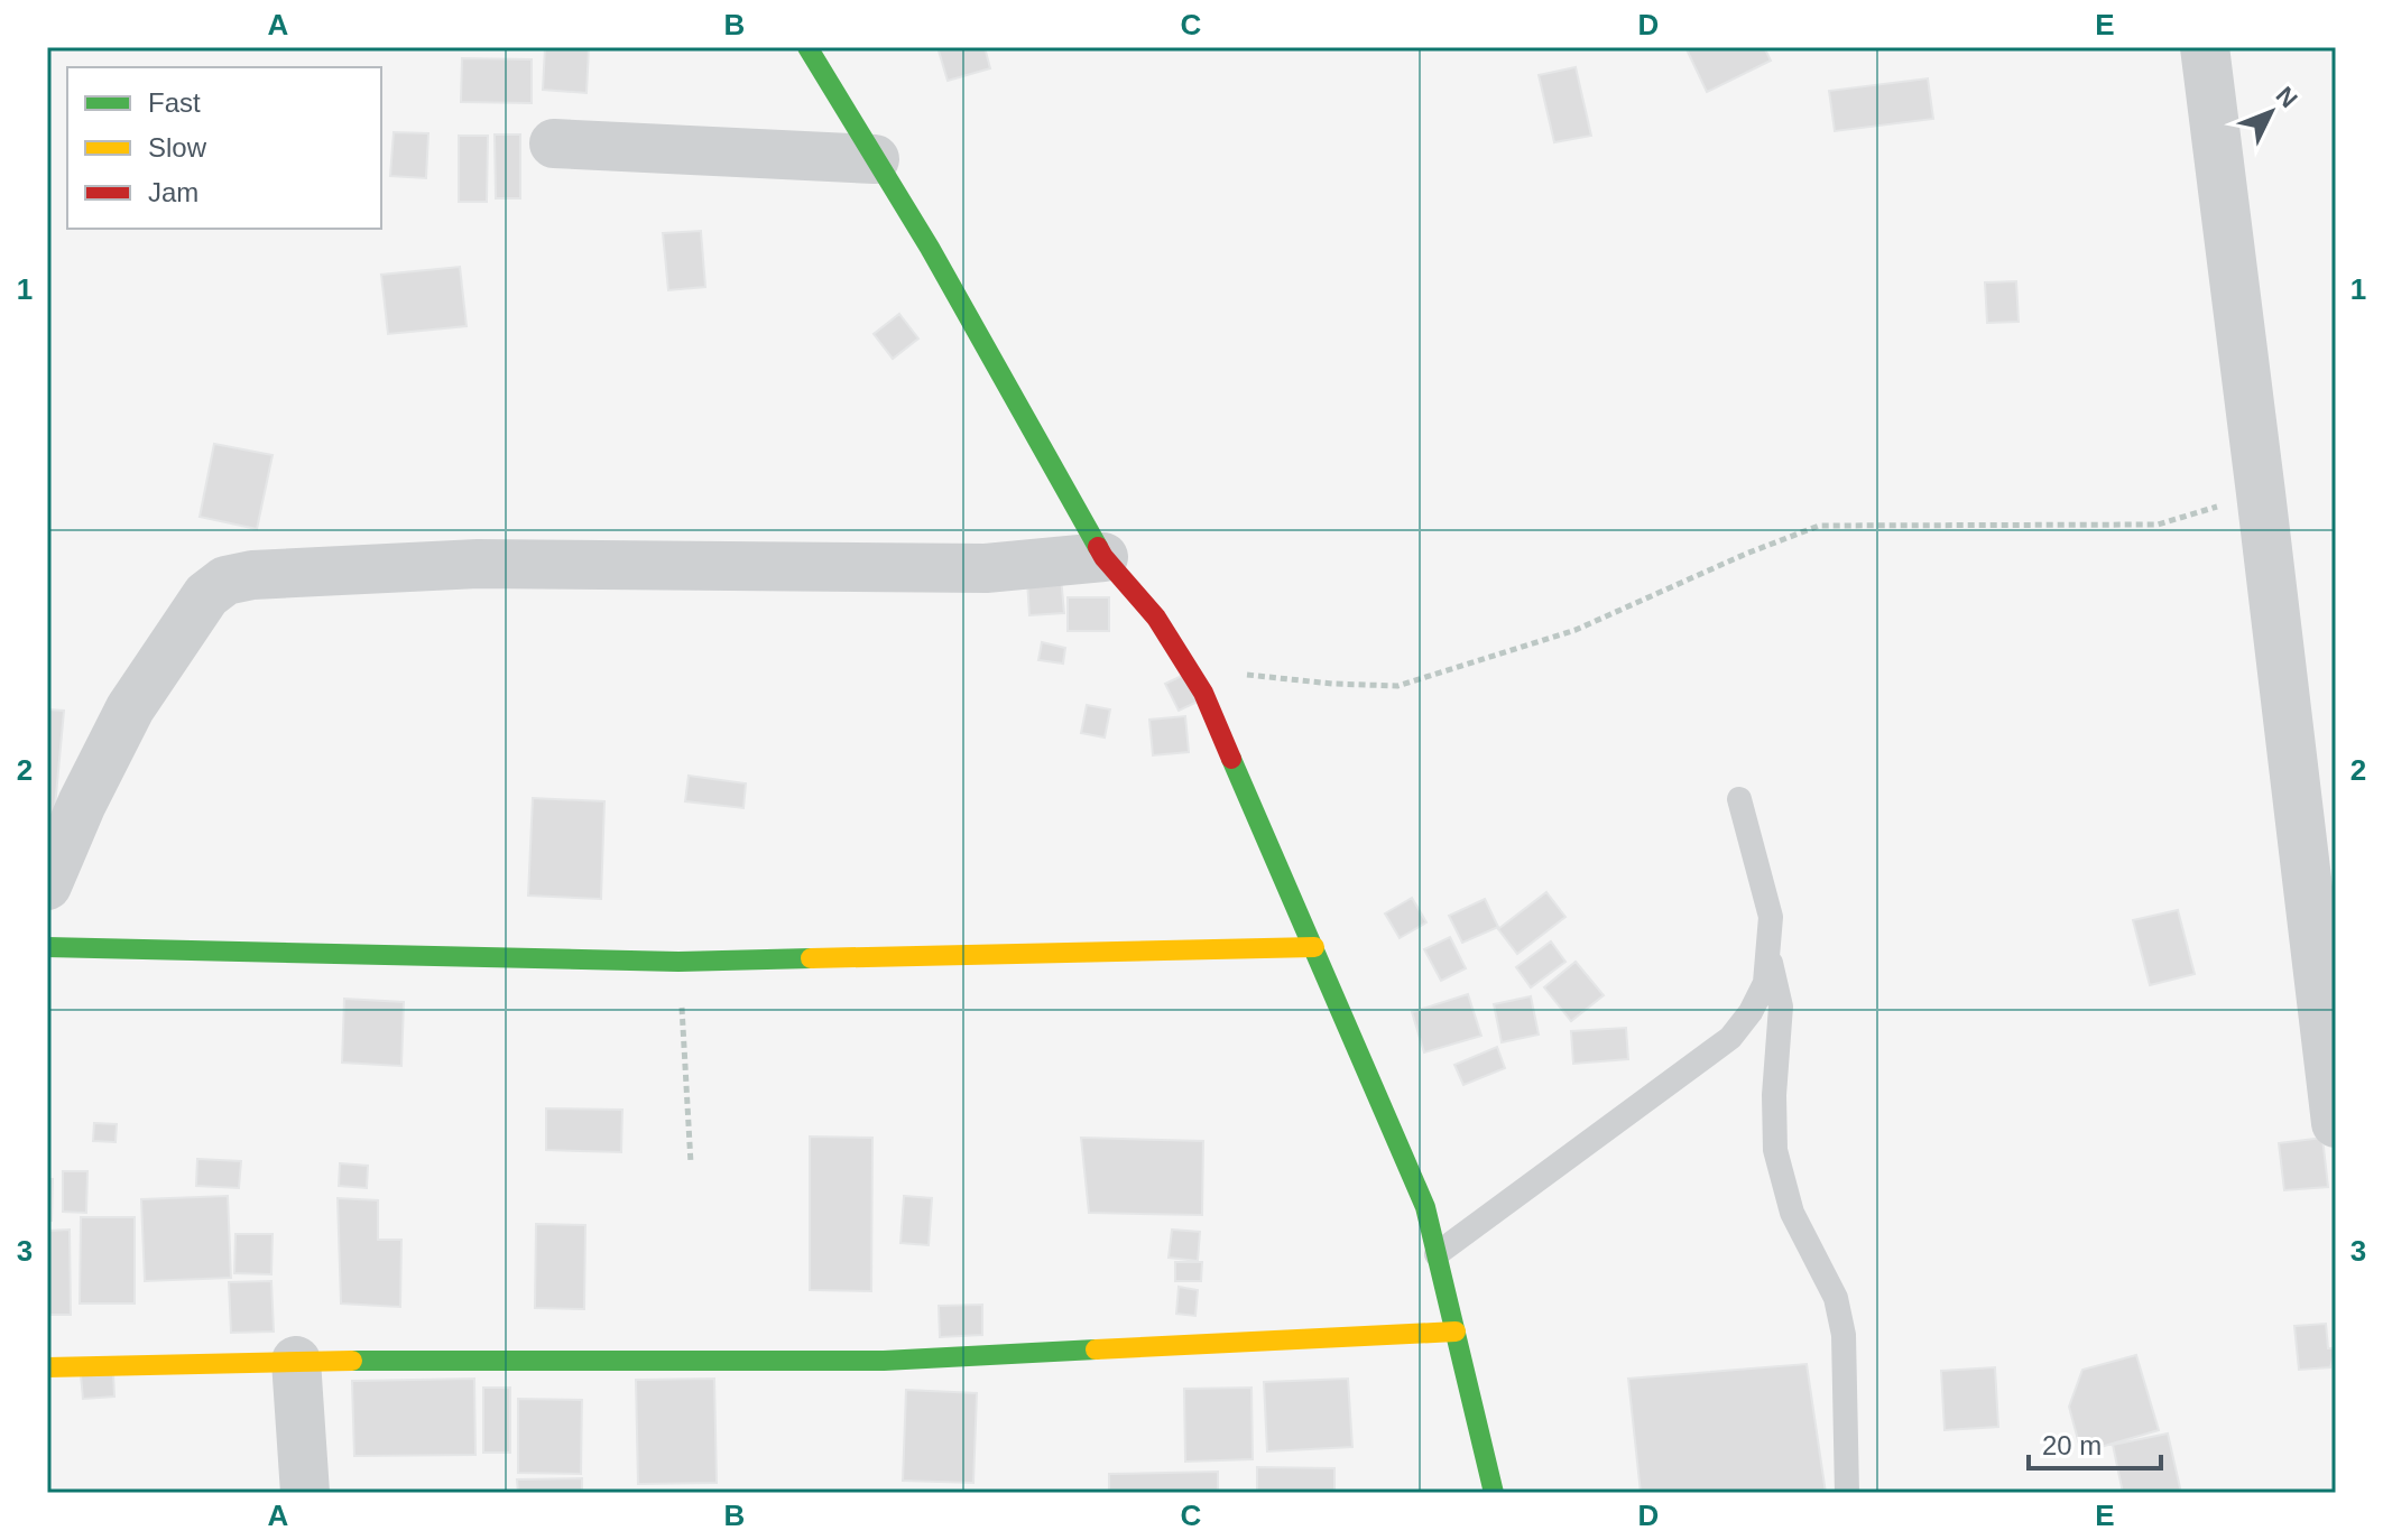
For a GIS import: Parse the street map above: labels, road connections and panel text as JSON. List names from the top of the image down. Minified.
{"legend":["Fast","Slow","Jam"],"scale_bar":"20 m","north":"top right","grid":{"columns":["A","B","C","D","E"],"rows":["1","2","3"]}}
